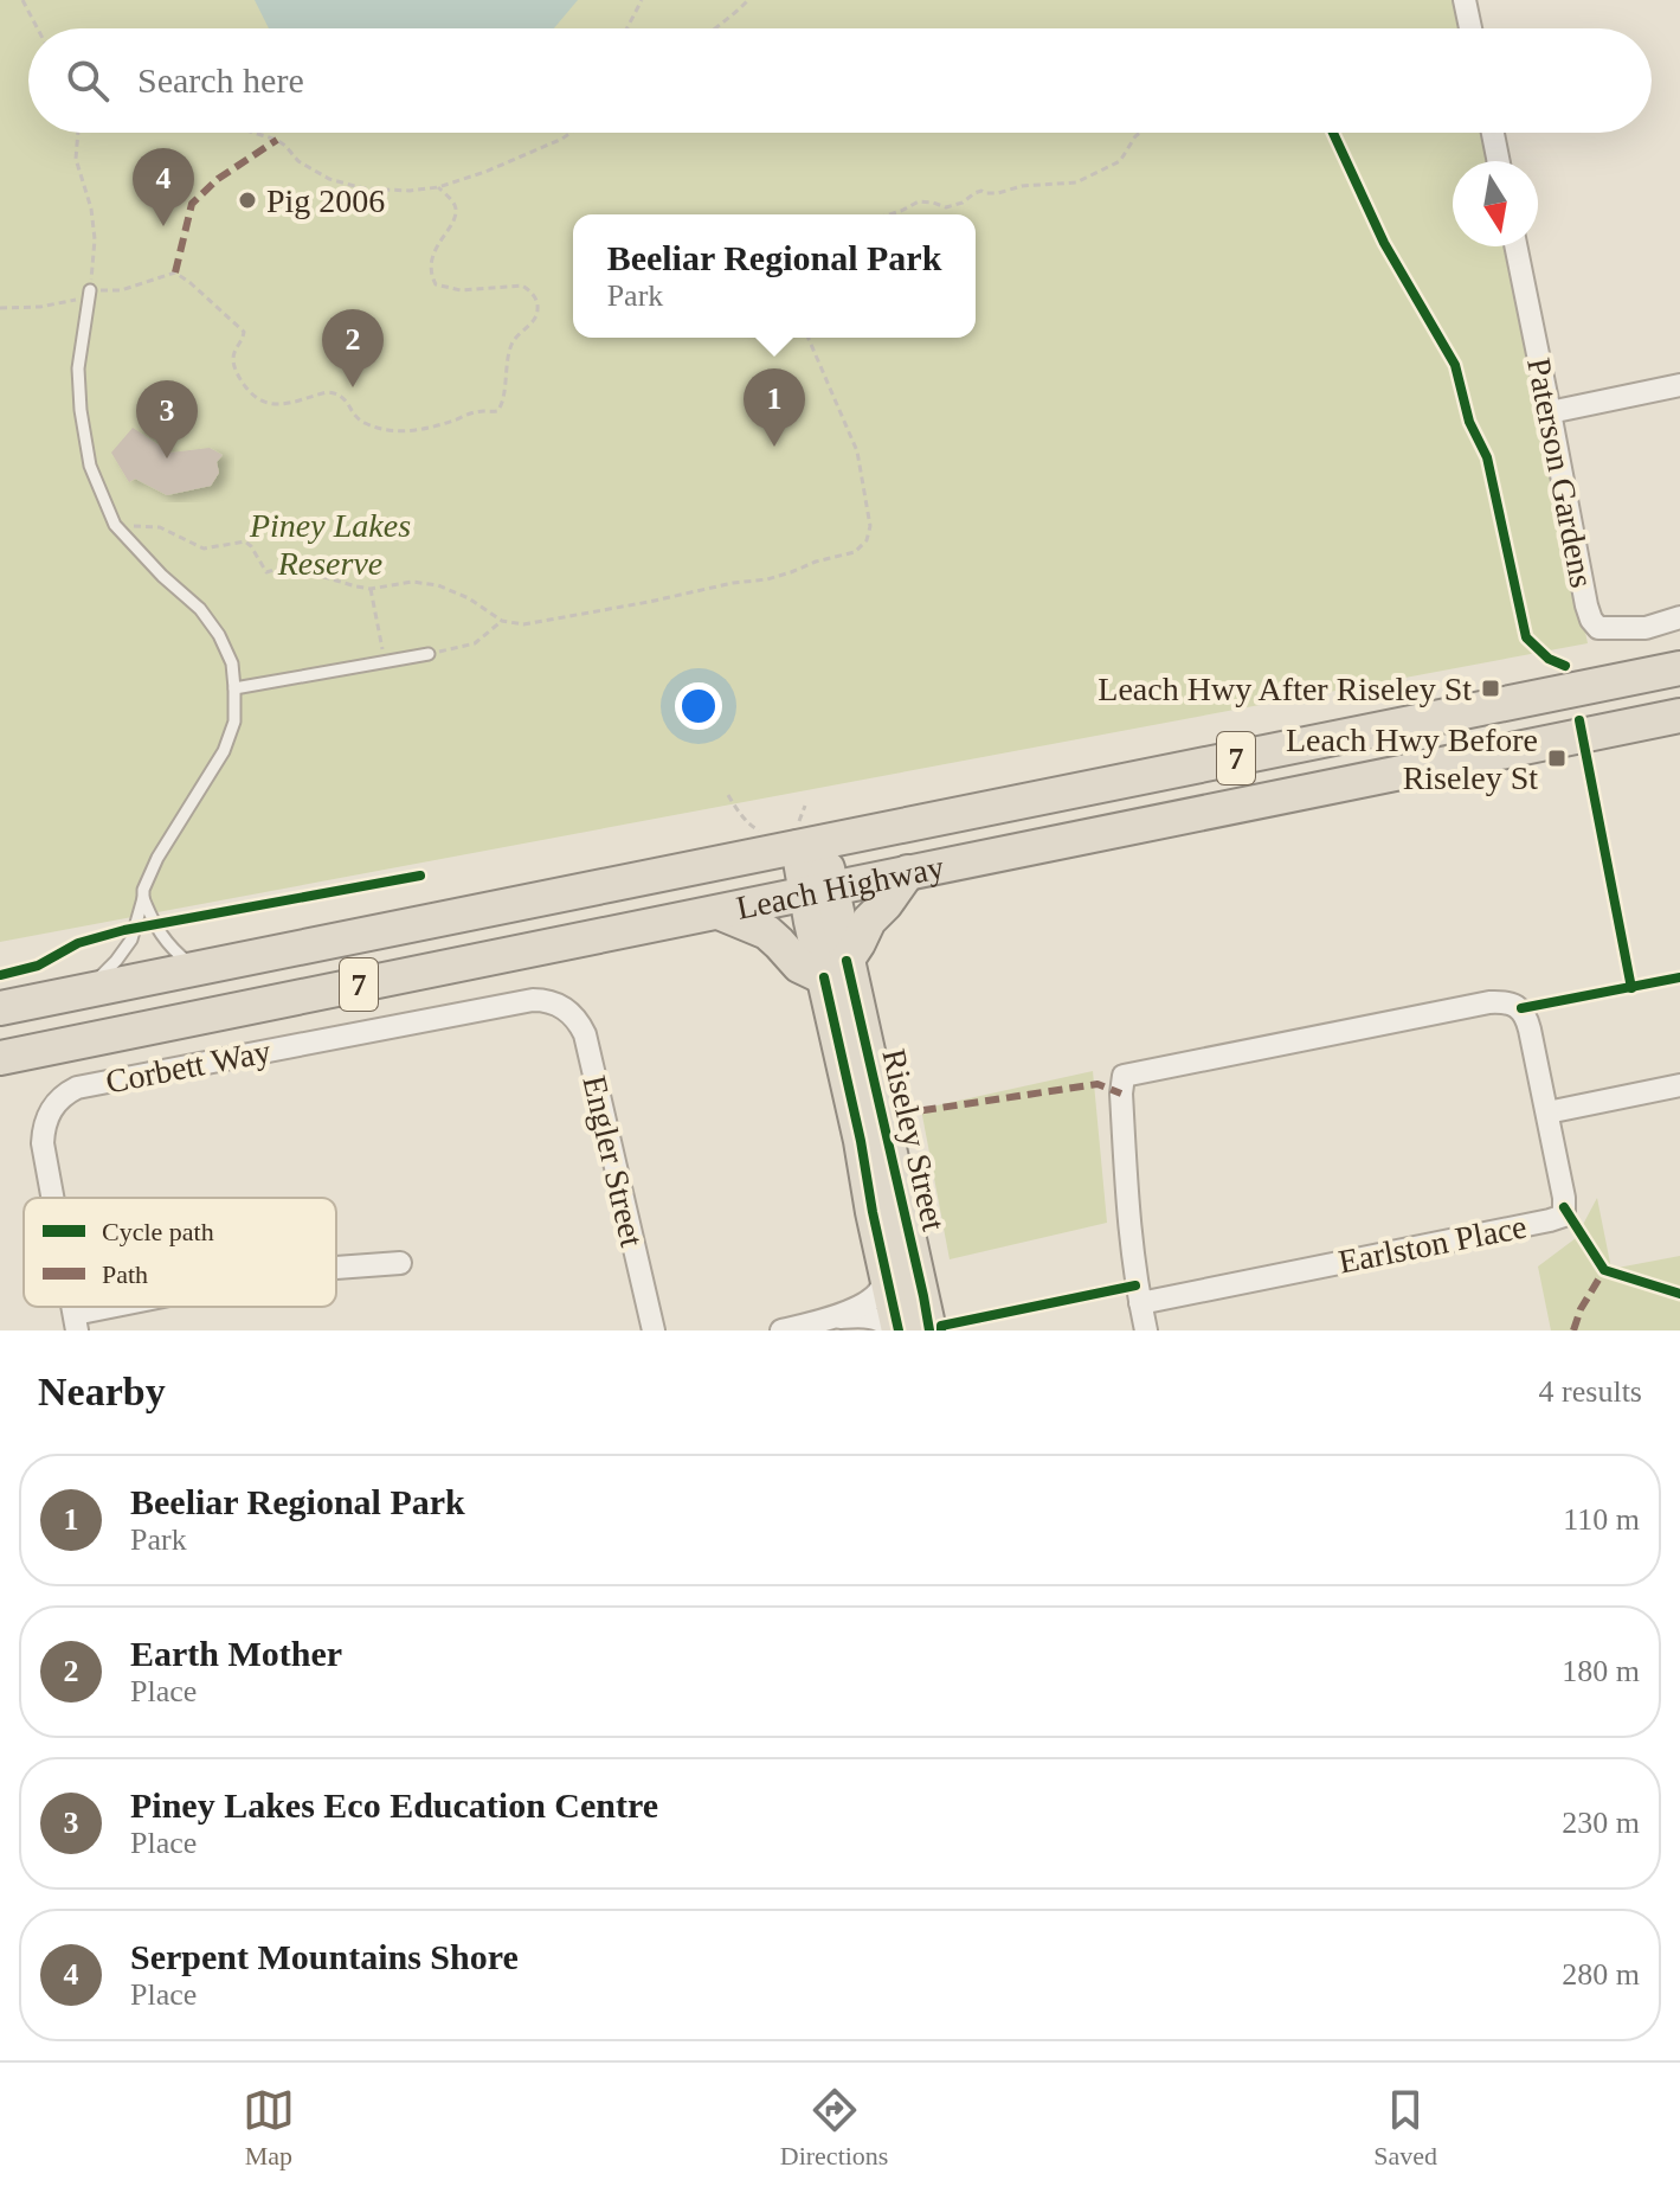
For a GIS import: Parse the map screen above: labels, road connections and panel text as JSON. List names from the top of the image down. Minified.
{"streets":{"highway":["7","Leach Highway","Riseley Street"],"street":["Paterson Gardens","Corbett Way","Engler Street","Earlston Place"]},"crossings":[["Leach Highway","Riseley Street"],["Corbett Way","Engler Street"]],"parks":["Piney Lakes Reserve"],"places":{"other":["Pig 2006"],"transit":["Leach Hwy After Riseley St","Leach Hwy Before Riseley St"]},"legend":["Cycle path","Path"],"north":"bottom","page":{"search":"Search here","pins":["4","2","1","3"],"popup":["Beeliar Regional Park","Park"],"heading":["Nearby","4 results"],"list":[{"mark":"1","name":"Beeliar Regional Park","note":"Park","value":"110 m"},{"mark":"2","name":"Earth Mother","note":"Place","value":"180 m"},{"mark":"3","name":"Piney Lakes Eco Education Centre","note":"Place","value":"230 m"},{"mark":"4","name":"Serpent Mountains Shore","note":"Place","value":"280 m"}],"nav":["Map","Directions","Saved"]}}
